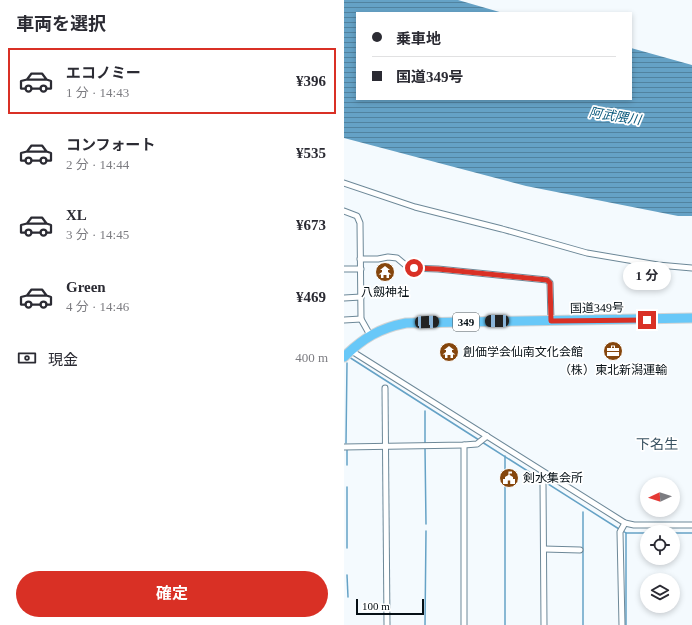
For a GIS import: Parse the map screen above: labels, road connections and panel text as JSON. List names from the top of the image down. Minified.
{"streets":{"highway":["国道349号","349"]},"districts":["下名生"],"water":["阿武隈川"],"places":{"temple":["八劔神社","創価学会仙南文化会館"],"office":["（株）東北新潟運輸"],"public building":["剣水集会所"]},"scale_bar":"100 m","north":"left","page":{"heading":"車両を選択","banner":["乗車地","国道349号"],"list":[{"name":"エコノミー","note":"1 分 · 14:43","value":"¥396"},{"name":"コンフォート","note":"2 分 · 14:44","value":"¥535"},{"name":"XL","note":"3 分 · 14:45","value":"¥673"},{"name":"Green","note":"4 分 · 14:46","value":"¥469"}],"bubble":"1 分","pay":["現金","400 m"],"buttons":"確定","scale":"100 m"}}
